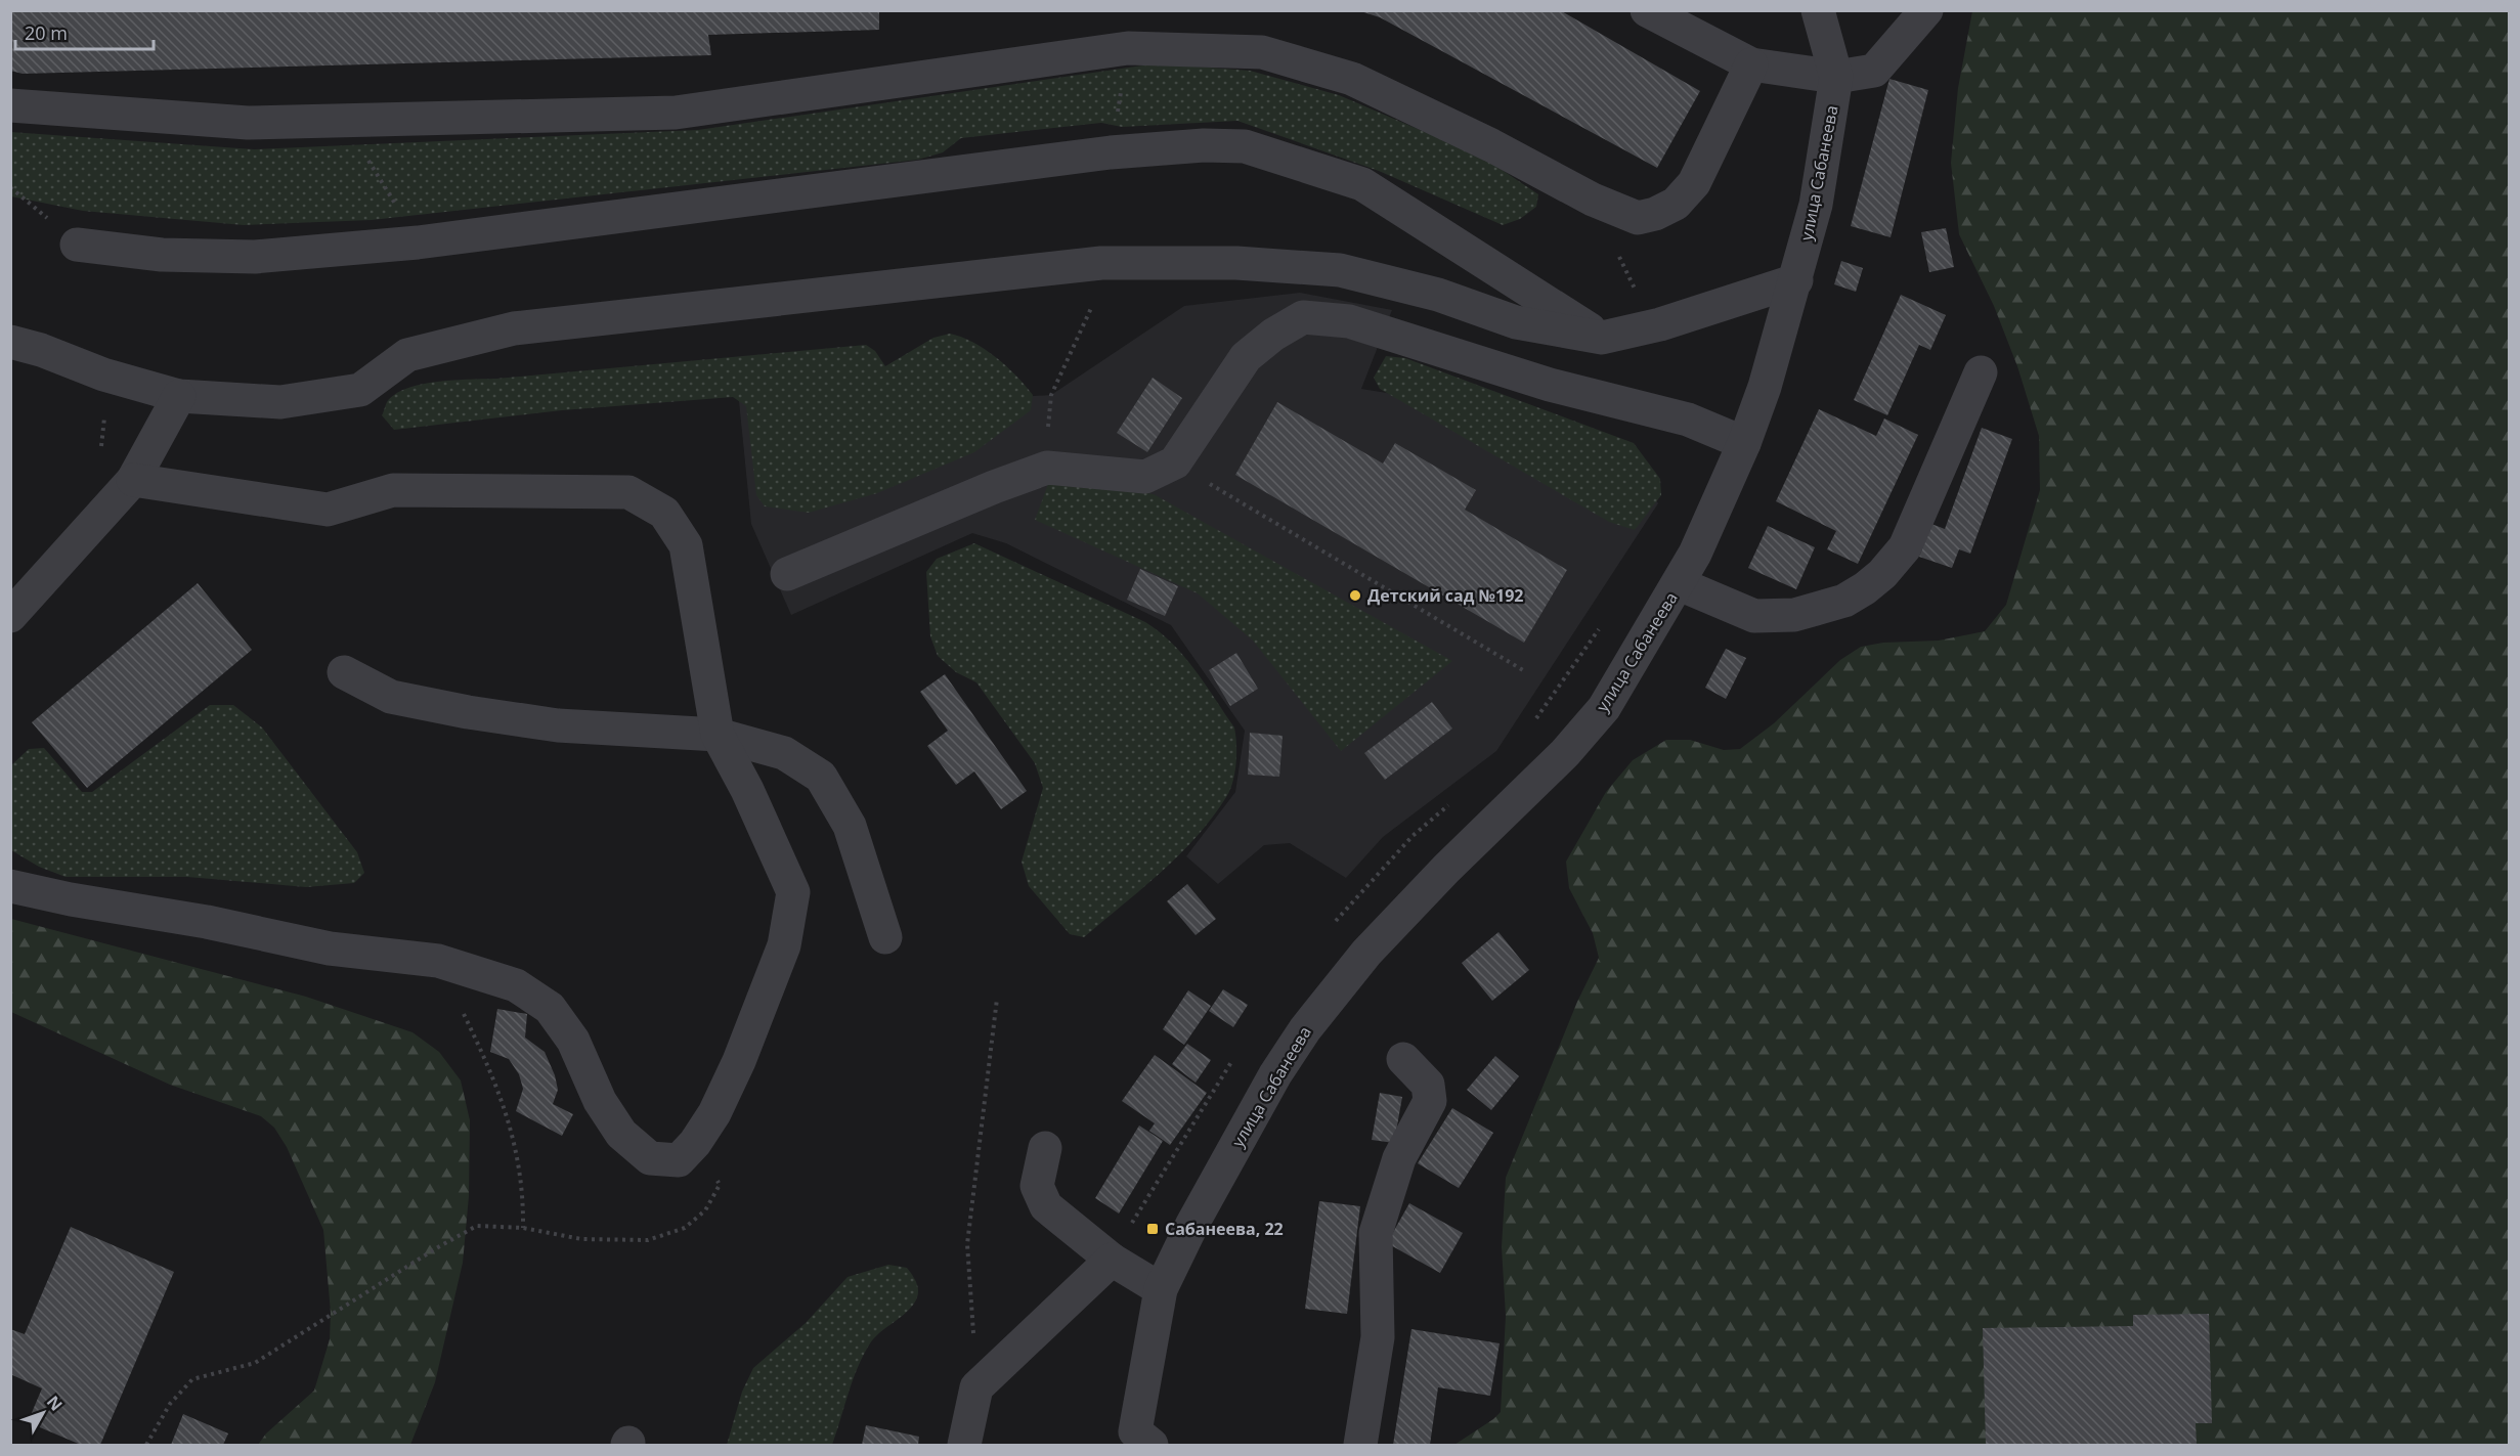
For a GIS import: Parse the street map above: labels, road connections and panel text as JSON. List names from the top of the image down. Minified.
{"streets":{"street":["улица Сабанеева"]},"places":{"other":["Детский сад №192"],"transit":["Сабанеева, 22"]},"scale_bar":"20 m","north":"top right"}
